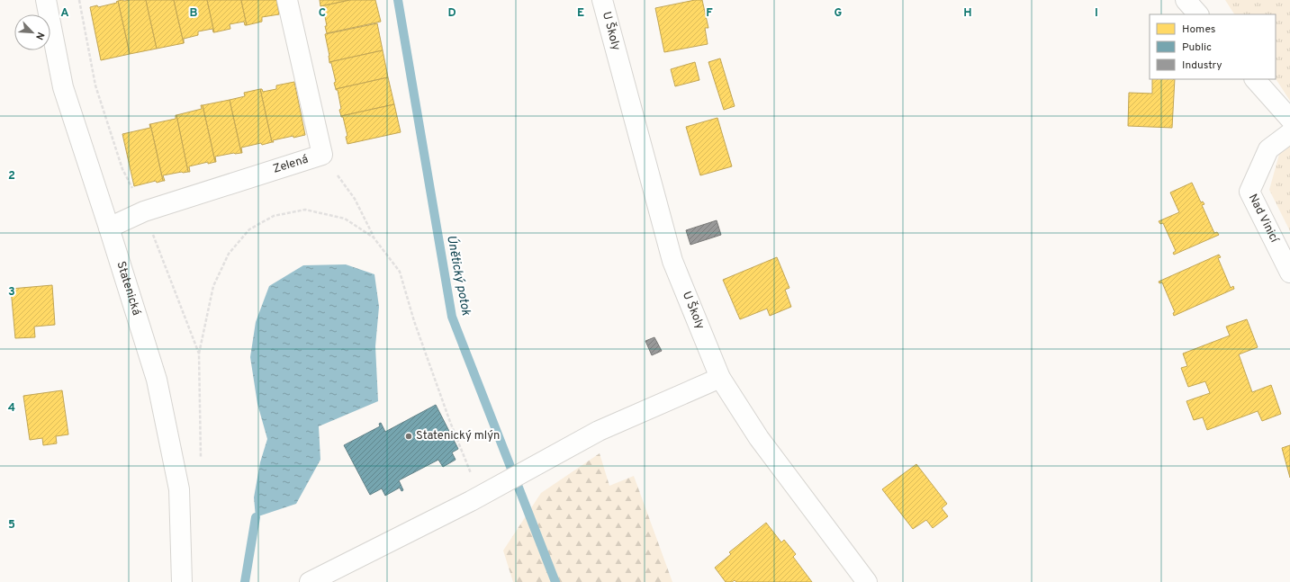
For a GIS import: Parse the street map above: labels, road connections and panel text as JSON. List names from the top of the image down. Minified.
{"streets":{"street":["U Školy","Zelená","Nad Vinicí","Statenická"]},"crossings":[["Zelená","Statenická"]],"water":["Únětický potok"],"places":["Statenický mlýn"],"legend":["Homes","Public","Industry"],"north":"bottom right","grid":{"columns":["A","B","C","D","E","F","G","H","I"],"rows":["2","3","4","5"]}}
